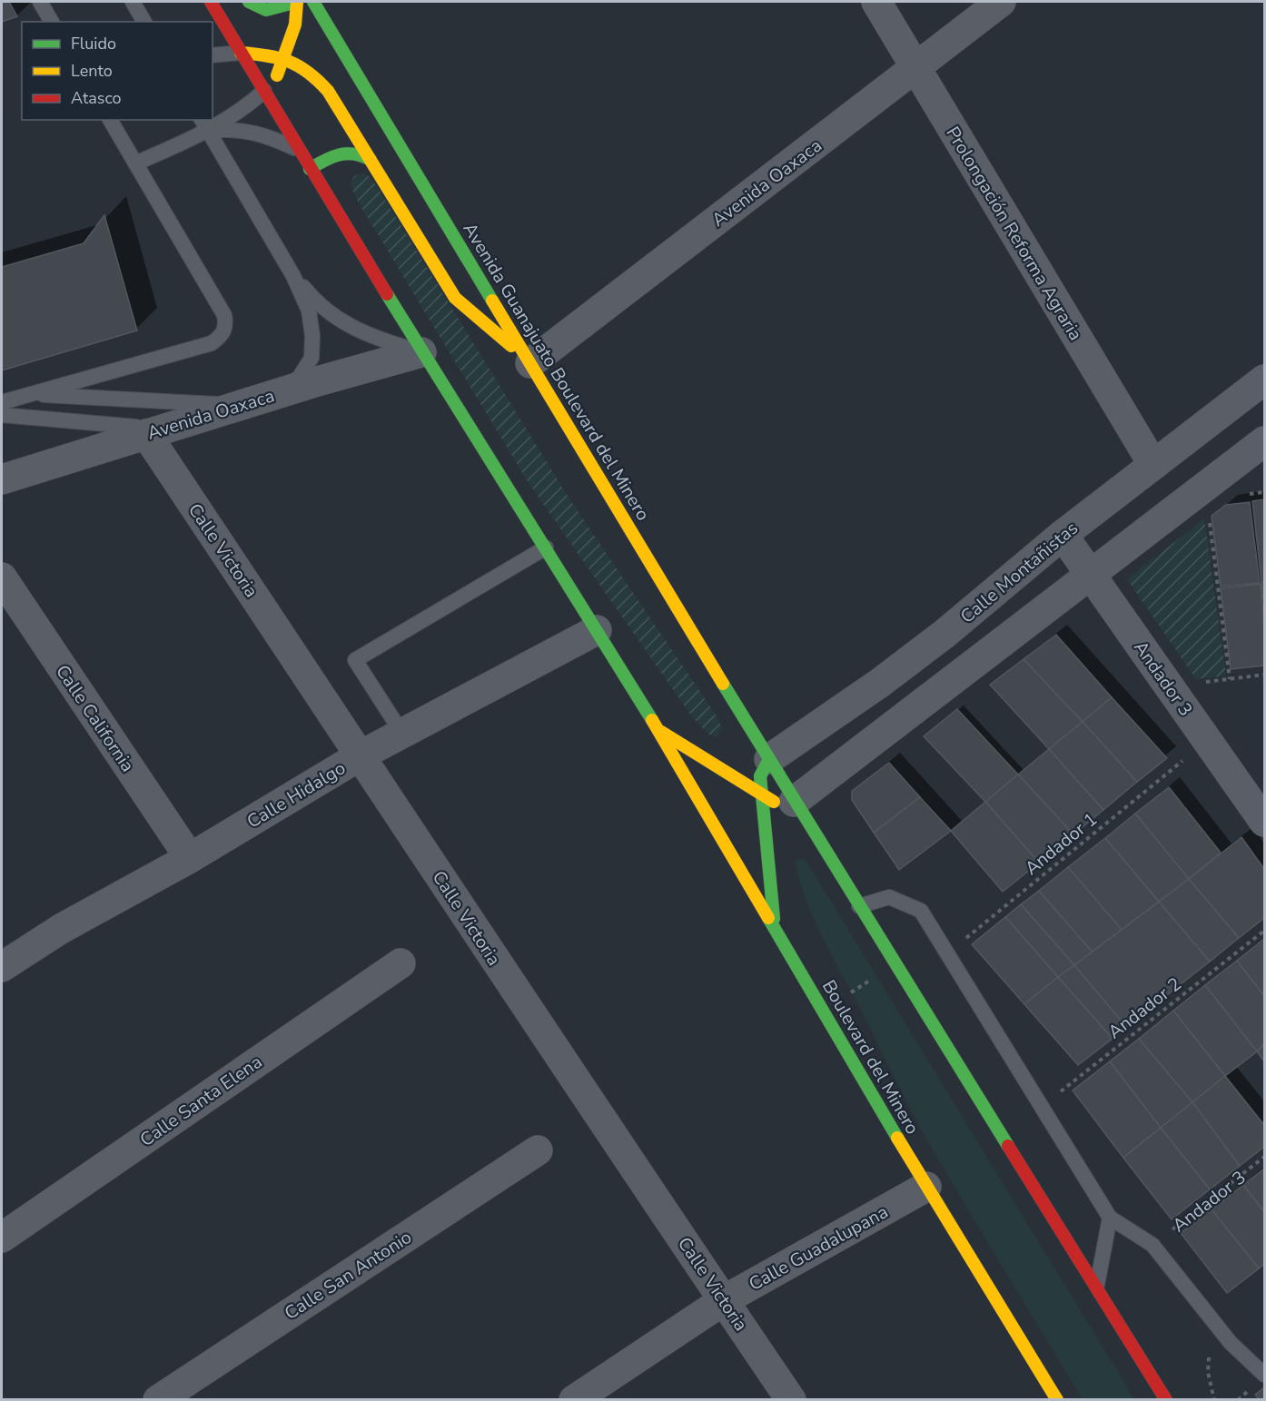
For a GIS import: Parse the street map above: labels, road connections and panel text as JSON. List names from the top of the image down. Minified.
{"streets":{"main road":["Avenida Guanajuato Boulevard del Minero","Boulevard del Minero"],"street":["Avenida Oaxaca","Prolongación Reforma Agraria","Calle Victoria","Calle Montañistas","Andador 3","Calle California","Calle Hidalgo","Calle Santa Elena","Calle Guadalupana","Calle San Antonio"],"path":["Andador 1","Andador 2"]},"crossings":[["Avenida Oaxaca","Prolongación Reforma Agraria"],["Avenida Oaxaca","Avenida Guanajuato Boulevard del Minero"],["Avenida Oaxaca","Calle Victoria"],["Prolongación Reforma Agraria","Calle Montañistas"],["Avenida Guanajuato Boulevard del Minero","Calle Montañistas"],["Calle Victoria","Calle Hidalgo"],["Calle Victoria","Calle Guadalupana"],["Calle Montañistas","Andador 3"],["Calle California","Calle Hidalgo"],["Boulevard del Minero","Calle Guadalupana"]],"legend":["Fluido","Lento","Atasco"]}
